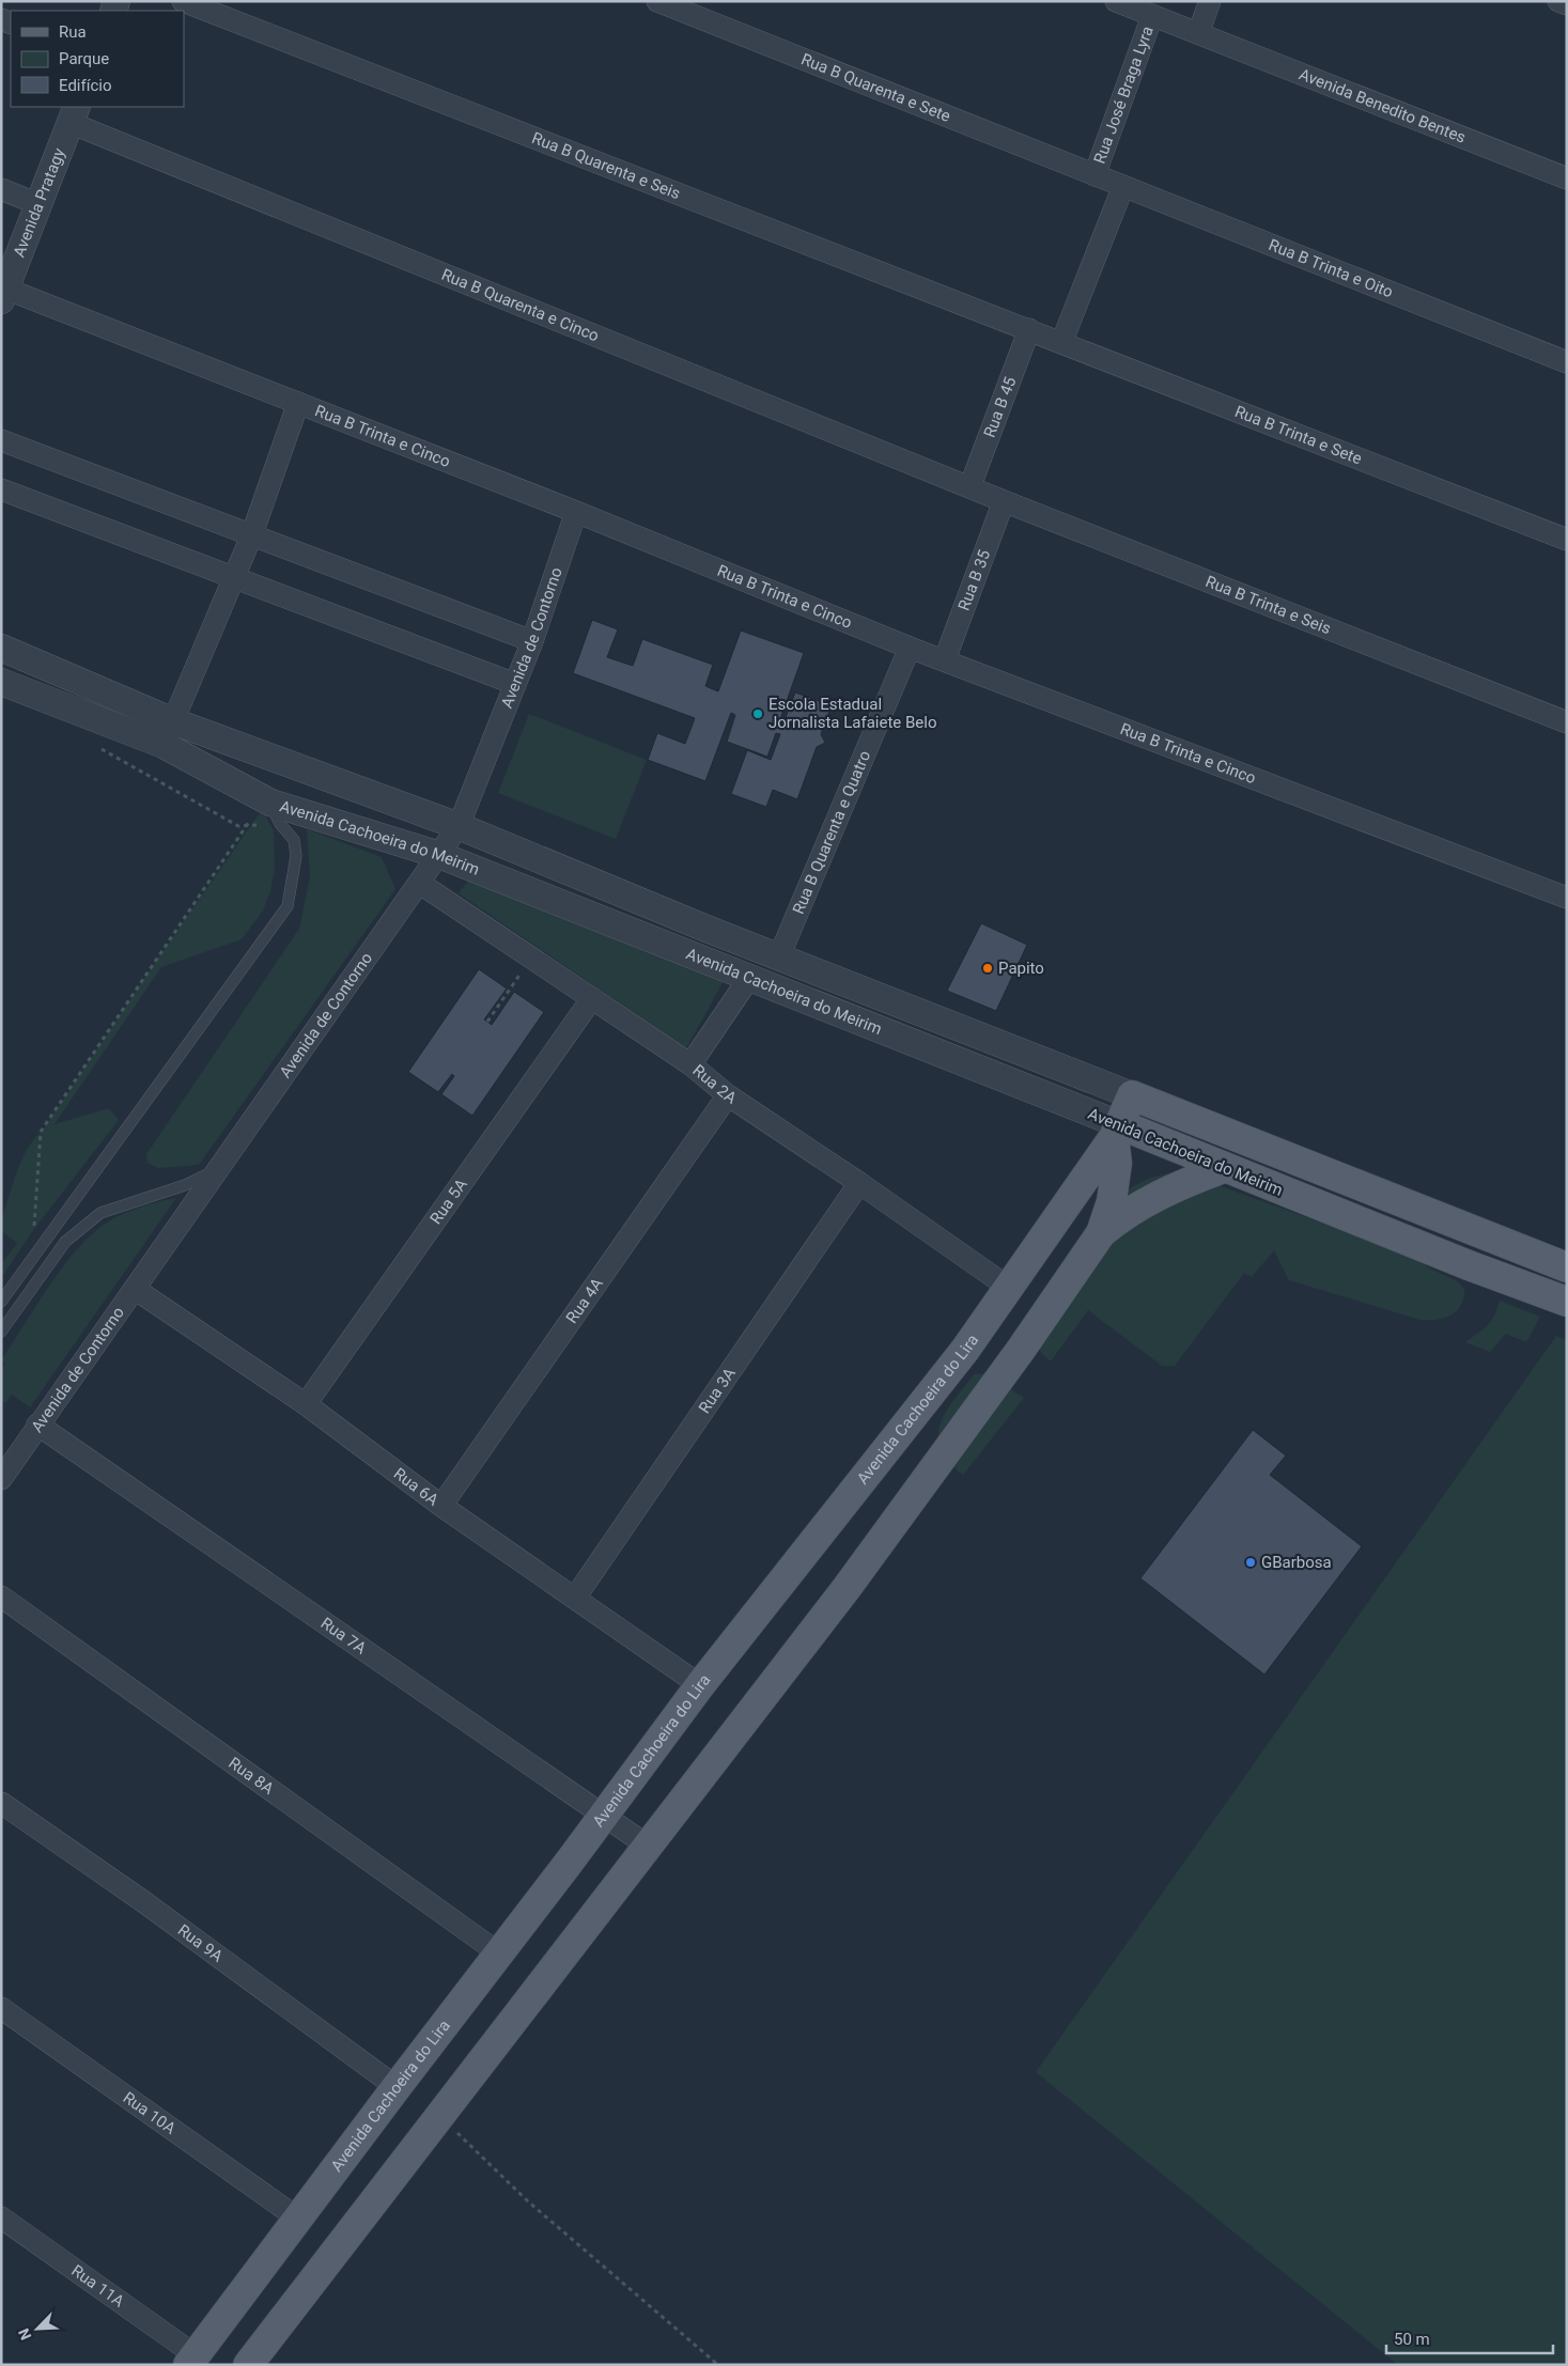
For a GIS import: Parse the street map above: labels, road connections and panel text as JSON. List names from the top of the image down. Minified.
{"streets":{"main road":["Avenida Cachoeira do Meirim","Avenida Cachoeira do Lira"],"street":["Rua B Quarenta e Sete","Rua José Braga Lyra","Avenida Benedito Bentes","Rua B Quarenta e Seis","Avenida Pratagy","Rua B Trinta e Oito","Rua B Quarenta e Cinco","Rua B 45","Rua B Trinta e Sete","Rua B Trinta e Cinco","Rua B 35","Rua B Trinta e Seis","Avenida de Contorno","Rua B Quarenta e Quatro","Rua 2A","Rua 5A","Rua 4A","Rua 3A","Rua 6A","Rua 7A","Rua 8A","Rua 9A","Rua 10A","Rua 11A"]},"crossings":[["Rua B Quarenta e Sete","Rua José Braga Lyra"],["Rua B Quarenta e Sete","Rua B Trinta e Oito"],["Rua José Braga Lyra","Avenida Benedito Bentes"],["Rua José Braga Lyra","Rua B Trinta e Oito"],["Rua B Quarenta e Seis","Rua B 45"],["Rua B Quarenta e Seis","Rua B Trinta e Sete"],["Avenida Pratagy","Rua B Quarenta e Cinco"],["Avenida Pratagy","Rua B Trinta e Cinco"],["Rua B Quarenta e Cinco","Rua B 45"],["Rua B Quarenta e Cinco","Rua B Trinta e Seis"],["Rua B 45","Rua B Trinta e Sete"],["Rua B 45","Rua B Trinta e Seis"],["Rua B Trinta e Cinco","Rua B 35"],["Rua B Trinta e Cinco","Avenida de Contorno"],["Rua B Trinta e Cinco","Rua B Quarenta e Quatro"],["Rua B 35","Rua B Trinta e Seis"],["Avenida de Contorno","Avenida Cachoeira do Meirim"],["Avenida de Contorno","Rua 2A"],["Avenida de Contorno","Rua 6A"],["Avenida de Contorno","Rua 7A"],["Rua B Quarenta e Quatro","Avenida Cachoeira do Meirim"],["Avenida Cachoeira do Meirim","Avenida Cachoeira do Lira"],["Rua 2A","Rua 5A"],["Rua 2A","Rua 4A"],["Rua 2A","Rua 3A"],["Rua 2A","Avenida Cachoeira do Lira"],["Rua 5A","Rua 6A"],["Rua 4A","Rua 6A"],["Rua 3A","Rua 6A"],["Avenida Cachoeira do Lira","Rua 6A"],["Avenida Cachoeira do Lira","Rua 7A"],["Avenida Cachoeira do Lira","Rua 8A"],["Avenida Cachoeira do Lira","Rua 9A"],["Avenida Cachoeira do Lira","Rua 10A"],["Avenida Cachoeira do Lira","Rua 11A"]],"places":["Escola Estadual Jornalista Lafaiete Belo","Papito","GBarbosa"],"legend":["Rua","Parque","Edifício"],"scale_bar":"50 m","north":"bottom left"}
